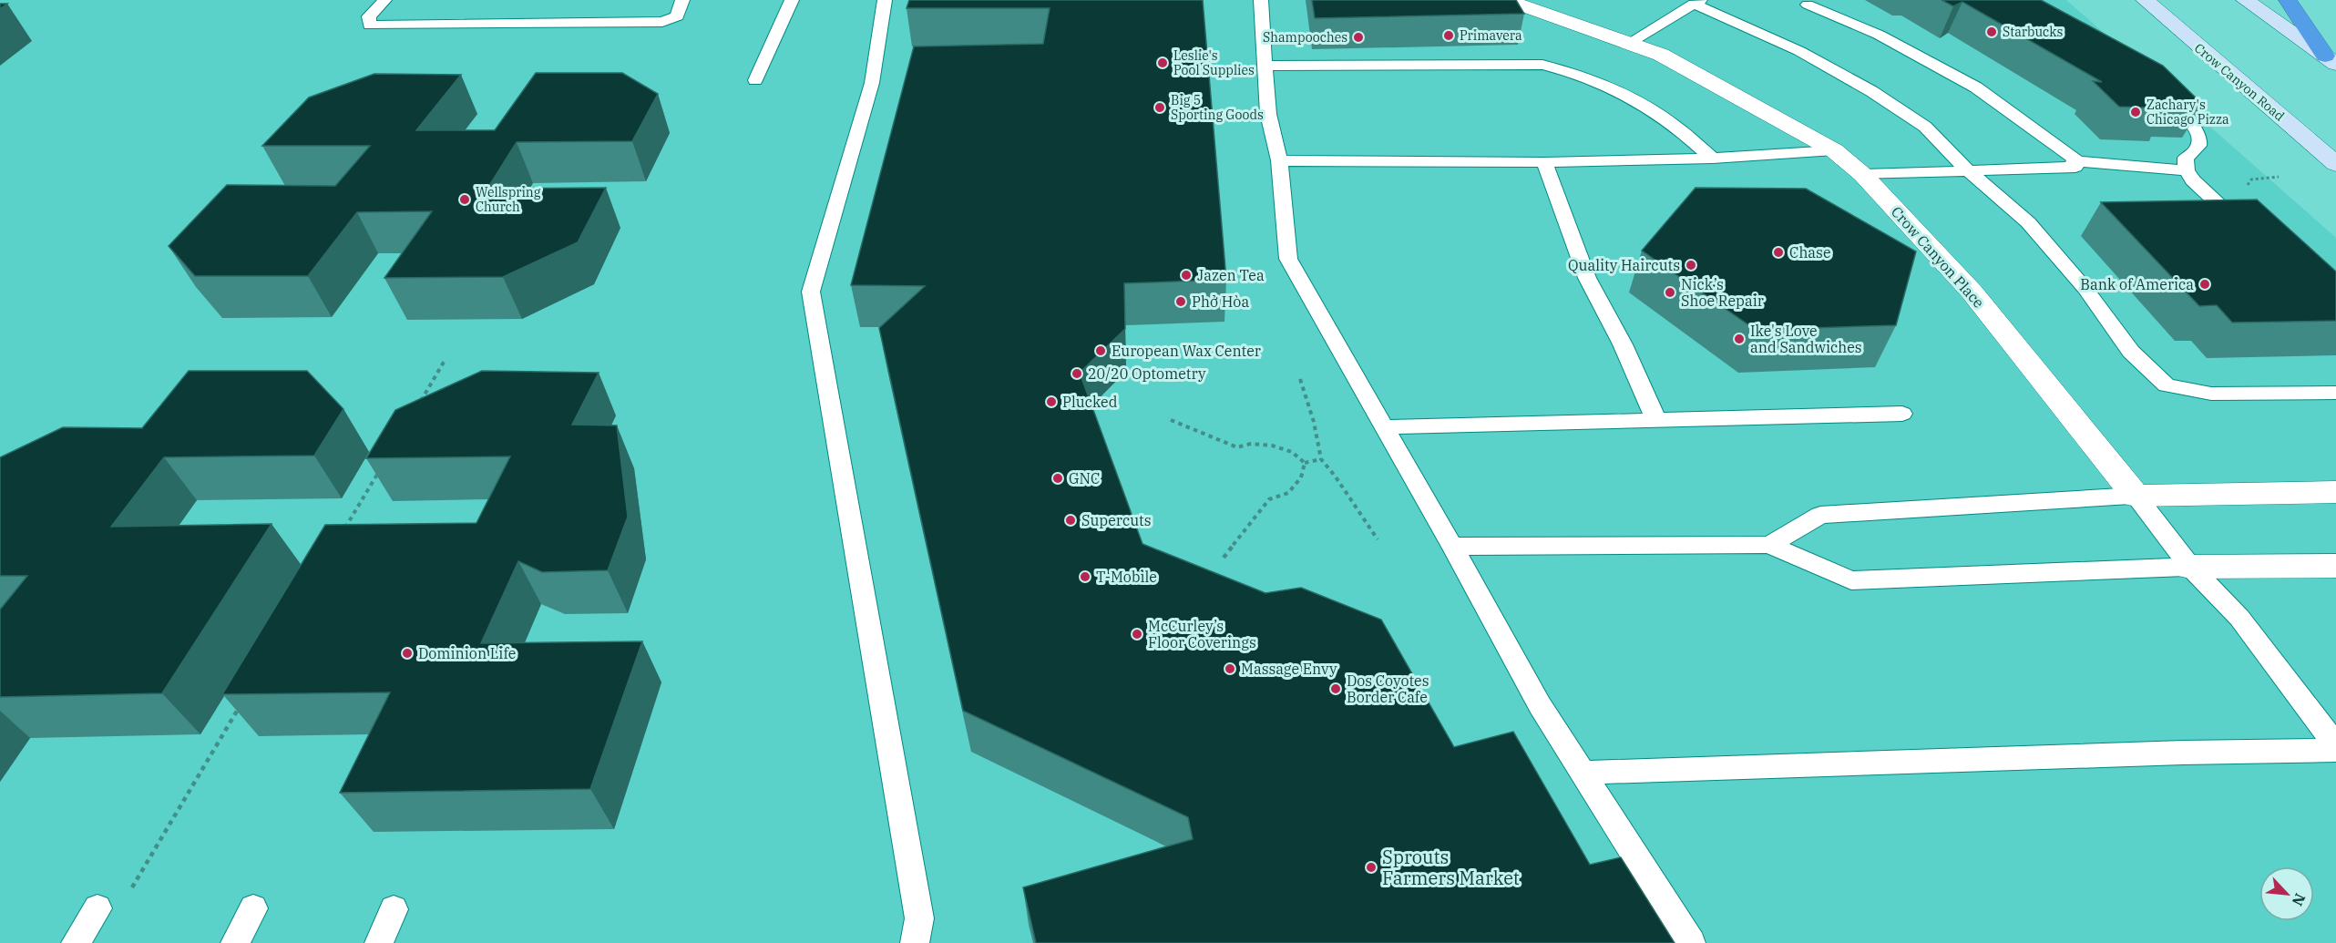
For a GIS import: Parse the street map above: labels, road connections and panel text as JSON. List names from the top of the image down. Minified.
{"streets":{"main road":["Crow Canyon Road"],"street":["Crow Canyon Place"]},"places":["Starbucks","Primavera","Shampooches","Leslie's Pool Supplies","Big 5 Sporting Goods","Zachary's Chicago Pizza","Wellspring Church","Chase","Quality Haircuts","Jazen Tea","Bank of America","Nick’s Shoe Repair","Phở Hòa","Ike's Love and Sandwiches","European Wax Center","20/20 Optometry","Plucked","GNC","Supercuts","T-Mobile","McCurley’s Floor Coverings","Dominion Life","Massage Envy","Dos Coyotes Border Cafe","Sprouts Farmers Market"],"north":"bottom right"}
